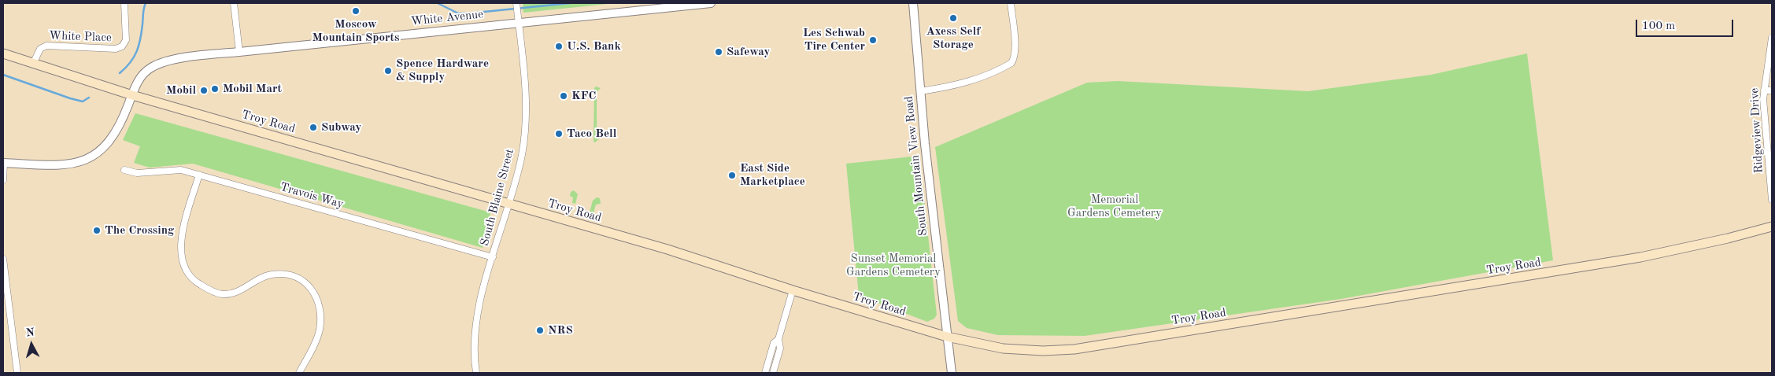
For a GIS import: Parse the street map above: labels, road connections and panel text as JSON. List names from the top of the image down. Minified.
{"streets":{"main road":["Troy Road"],"street":["White Avenue","White Place","Ridgeview Drive","South Mountain View Road","Travois Way","South Blaine Street"]},"crossings":[["White Avenue","Troy Road"],["White Avenue","South Blaine Street"],["White Place","Troy Road"],["Troy Road","South Mountain View Road"],["Troy Road","South Blaine Street"],["Travois Way","South Blaine Street"]],"parks":["Memorial Gardens Cemetery","Sunset Memorial Gardens Cemetery"],"places":["Moscow Mountain Sports","Axess Self Storage","Les Schwab Tire Center","U.S. Bank","Safeway","Spence Hardware & Supply","Mobil Mart","Mobil","KFC","Subway","Taco Bell","East Side Marketplace","The Crossing","NRS"],"scale_bar":"100 m","north":"top"}
